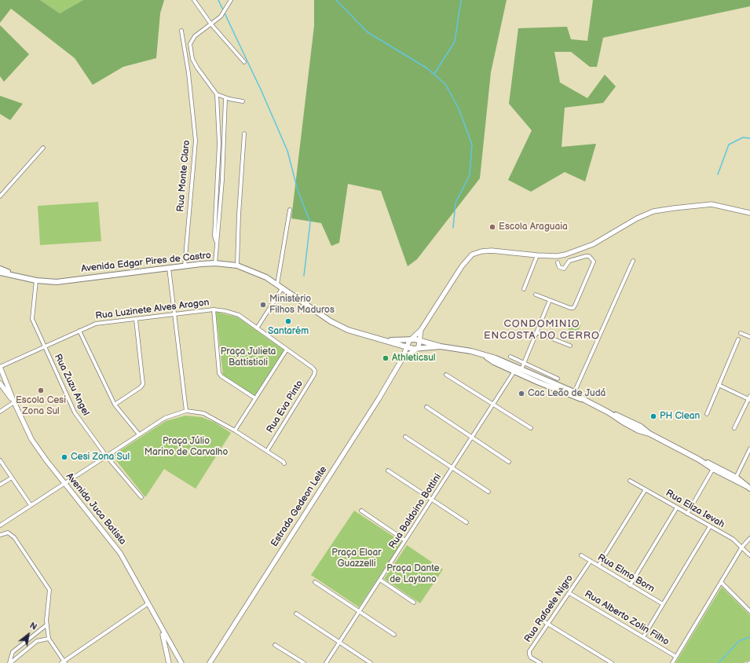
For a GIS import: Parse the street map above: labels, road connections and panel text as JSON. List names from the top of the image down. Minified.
{"streets":{"main road":["Avenida Edgar Pires de Castro","Estrada Gedeon Leite","Avenida Juca Batista"],"street":["Rua Monte Claro","Rua Luzinete Alves Aragon","Rua Zuzu Angel","Rua Eva Pinto","Rua Eliza Ievah","Rua Baldoino Bottini","Rua Elmo Born","Rua Rafaele Nigro","Rua Alberto Zolin Filho"]},"crossings":[["Rua Monte Claro","Avenida Edgar Pires de Castro"],["Avenida Edgar Pires de Castro","Rua Zuzu Angel"],["Avenida Edgar Pires de Castro","Estrada Gedeon Leite"],["Avenida Edgar Pires de Castro","Rua Baldoino Bottini"],["Rua Luzinete Alves Aragon","Rua Zuzu Angel"],["Rua Luzinete Alves Aragon","Rua Eva Pinto"],["Rua Luzinete Alves Aragon","Avenida Juca Batista"],["Rua Elmo Born","Rua Rafaele Nigro"],["Rua Rafaele Nigro","Rua Alberto Zolin Filho"]],"districts":["CONDOMINIO ENCOSTA DO CERRO"],"parks":["Praça Julieta Battistioli","Praça Júlio Marino de Carvalho","Praça Eloar Guazzelli","Praça Dante de Laytano"],"places":["Escola Araguaia","Ministério Filhos Maduros","Santarém","Athleticsul","Escola Cesi Zona Sul","Cac Leão de Judá","PH Clean","Cesi Zona Sul"],"north":"top right"}
